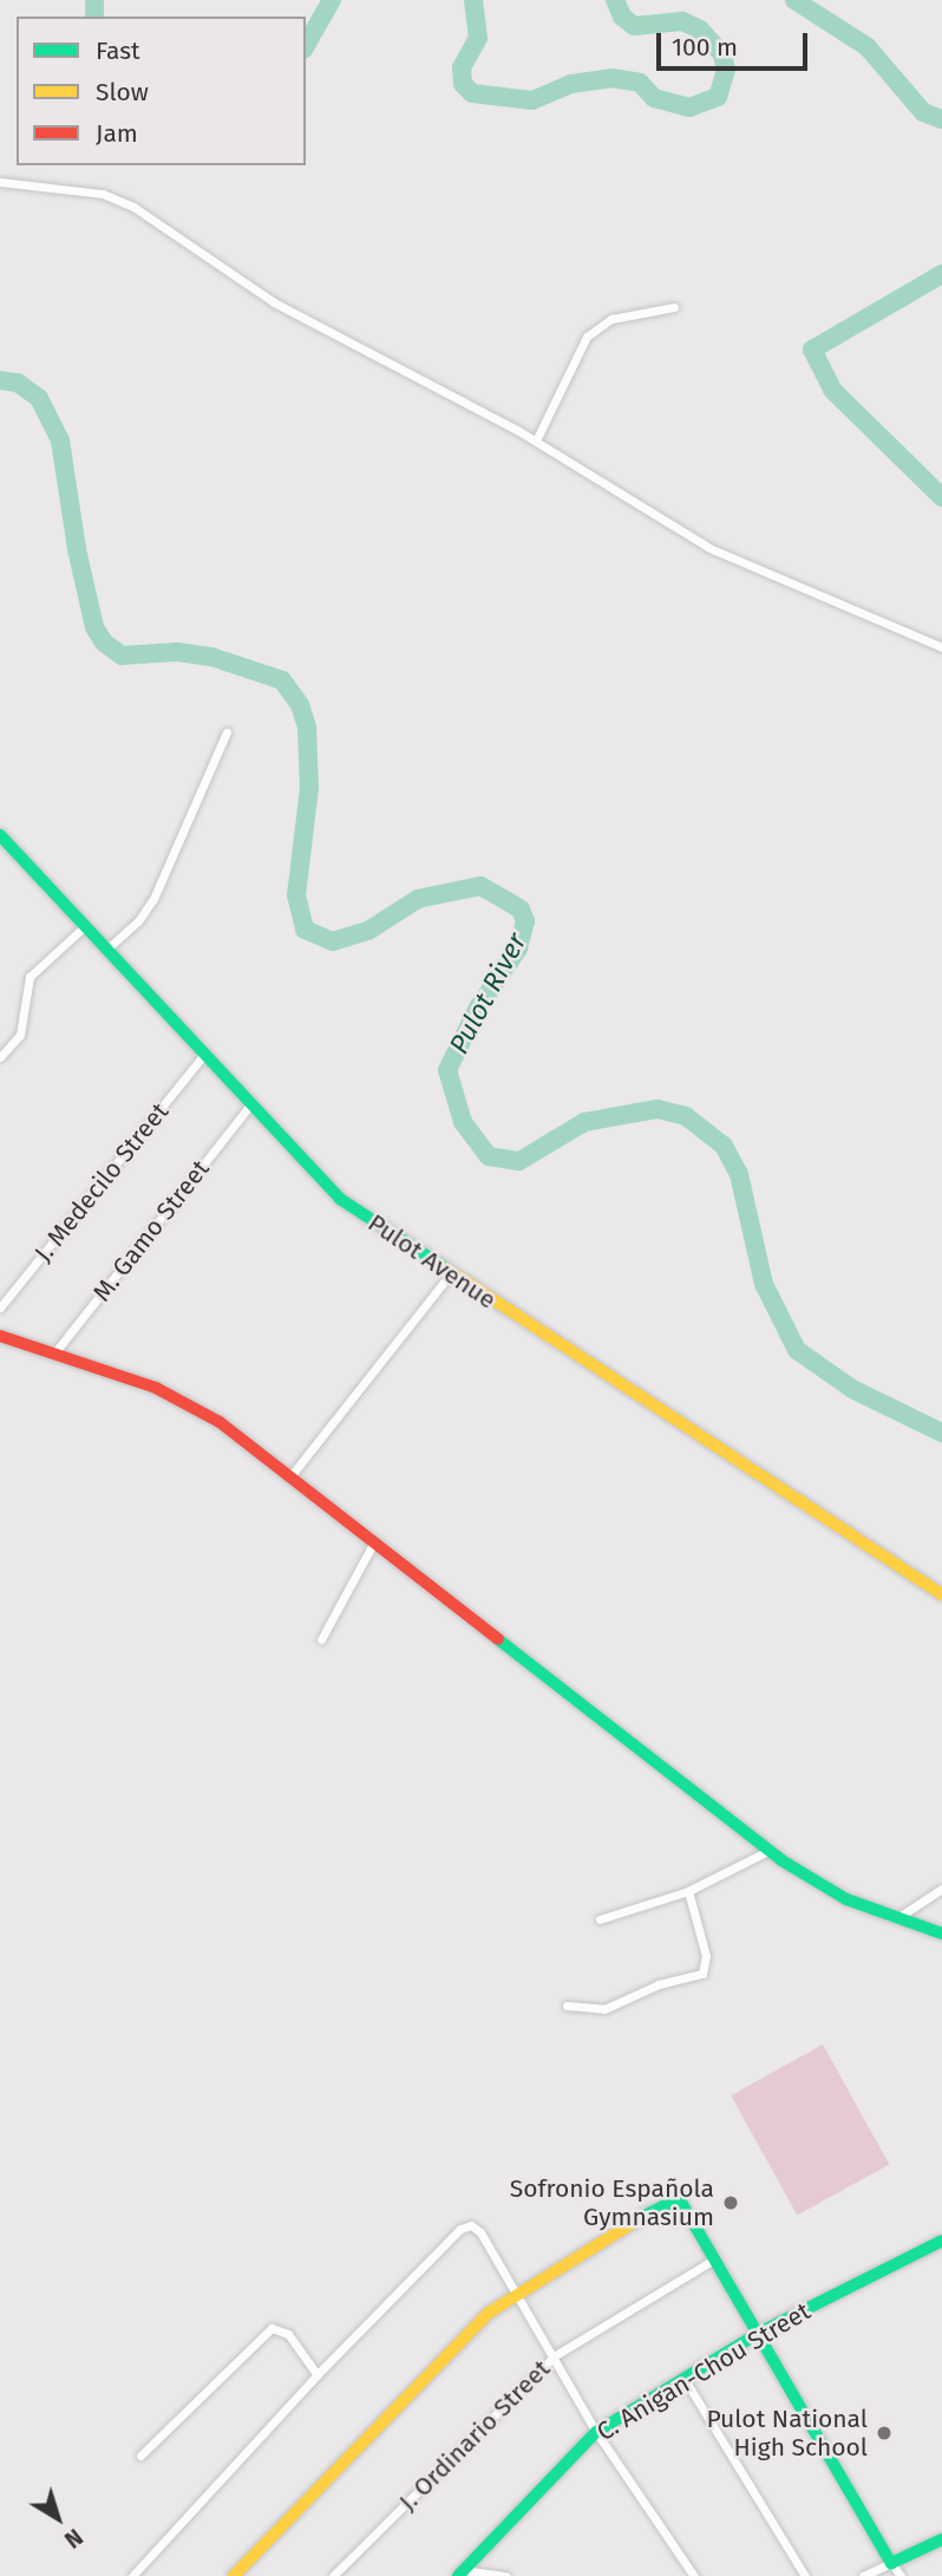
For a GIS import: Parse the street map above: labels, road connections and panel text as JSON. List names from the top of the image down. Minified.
{"streets":{"street":["J. Medecilo Street","M. Gamo Street","Pulot Avenue","C. Anigan-Chou Street","J. Ordinario Street"]},"crossings":[["J. Medecilo Street","Pulot Avenue"],["M. Gamo Street","Pulot Avenue"]],"water":["Pulot River"],"places":["Sofronio Española Gymnasium","Pulot National High School"],"legend":["Fast","Slow","Jam"],"scale_bar":"100 m","north":"bottom right"}
